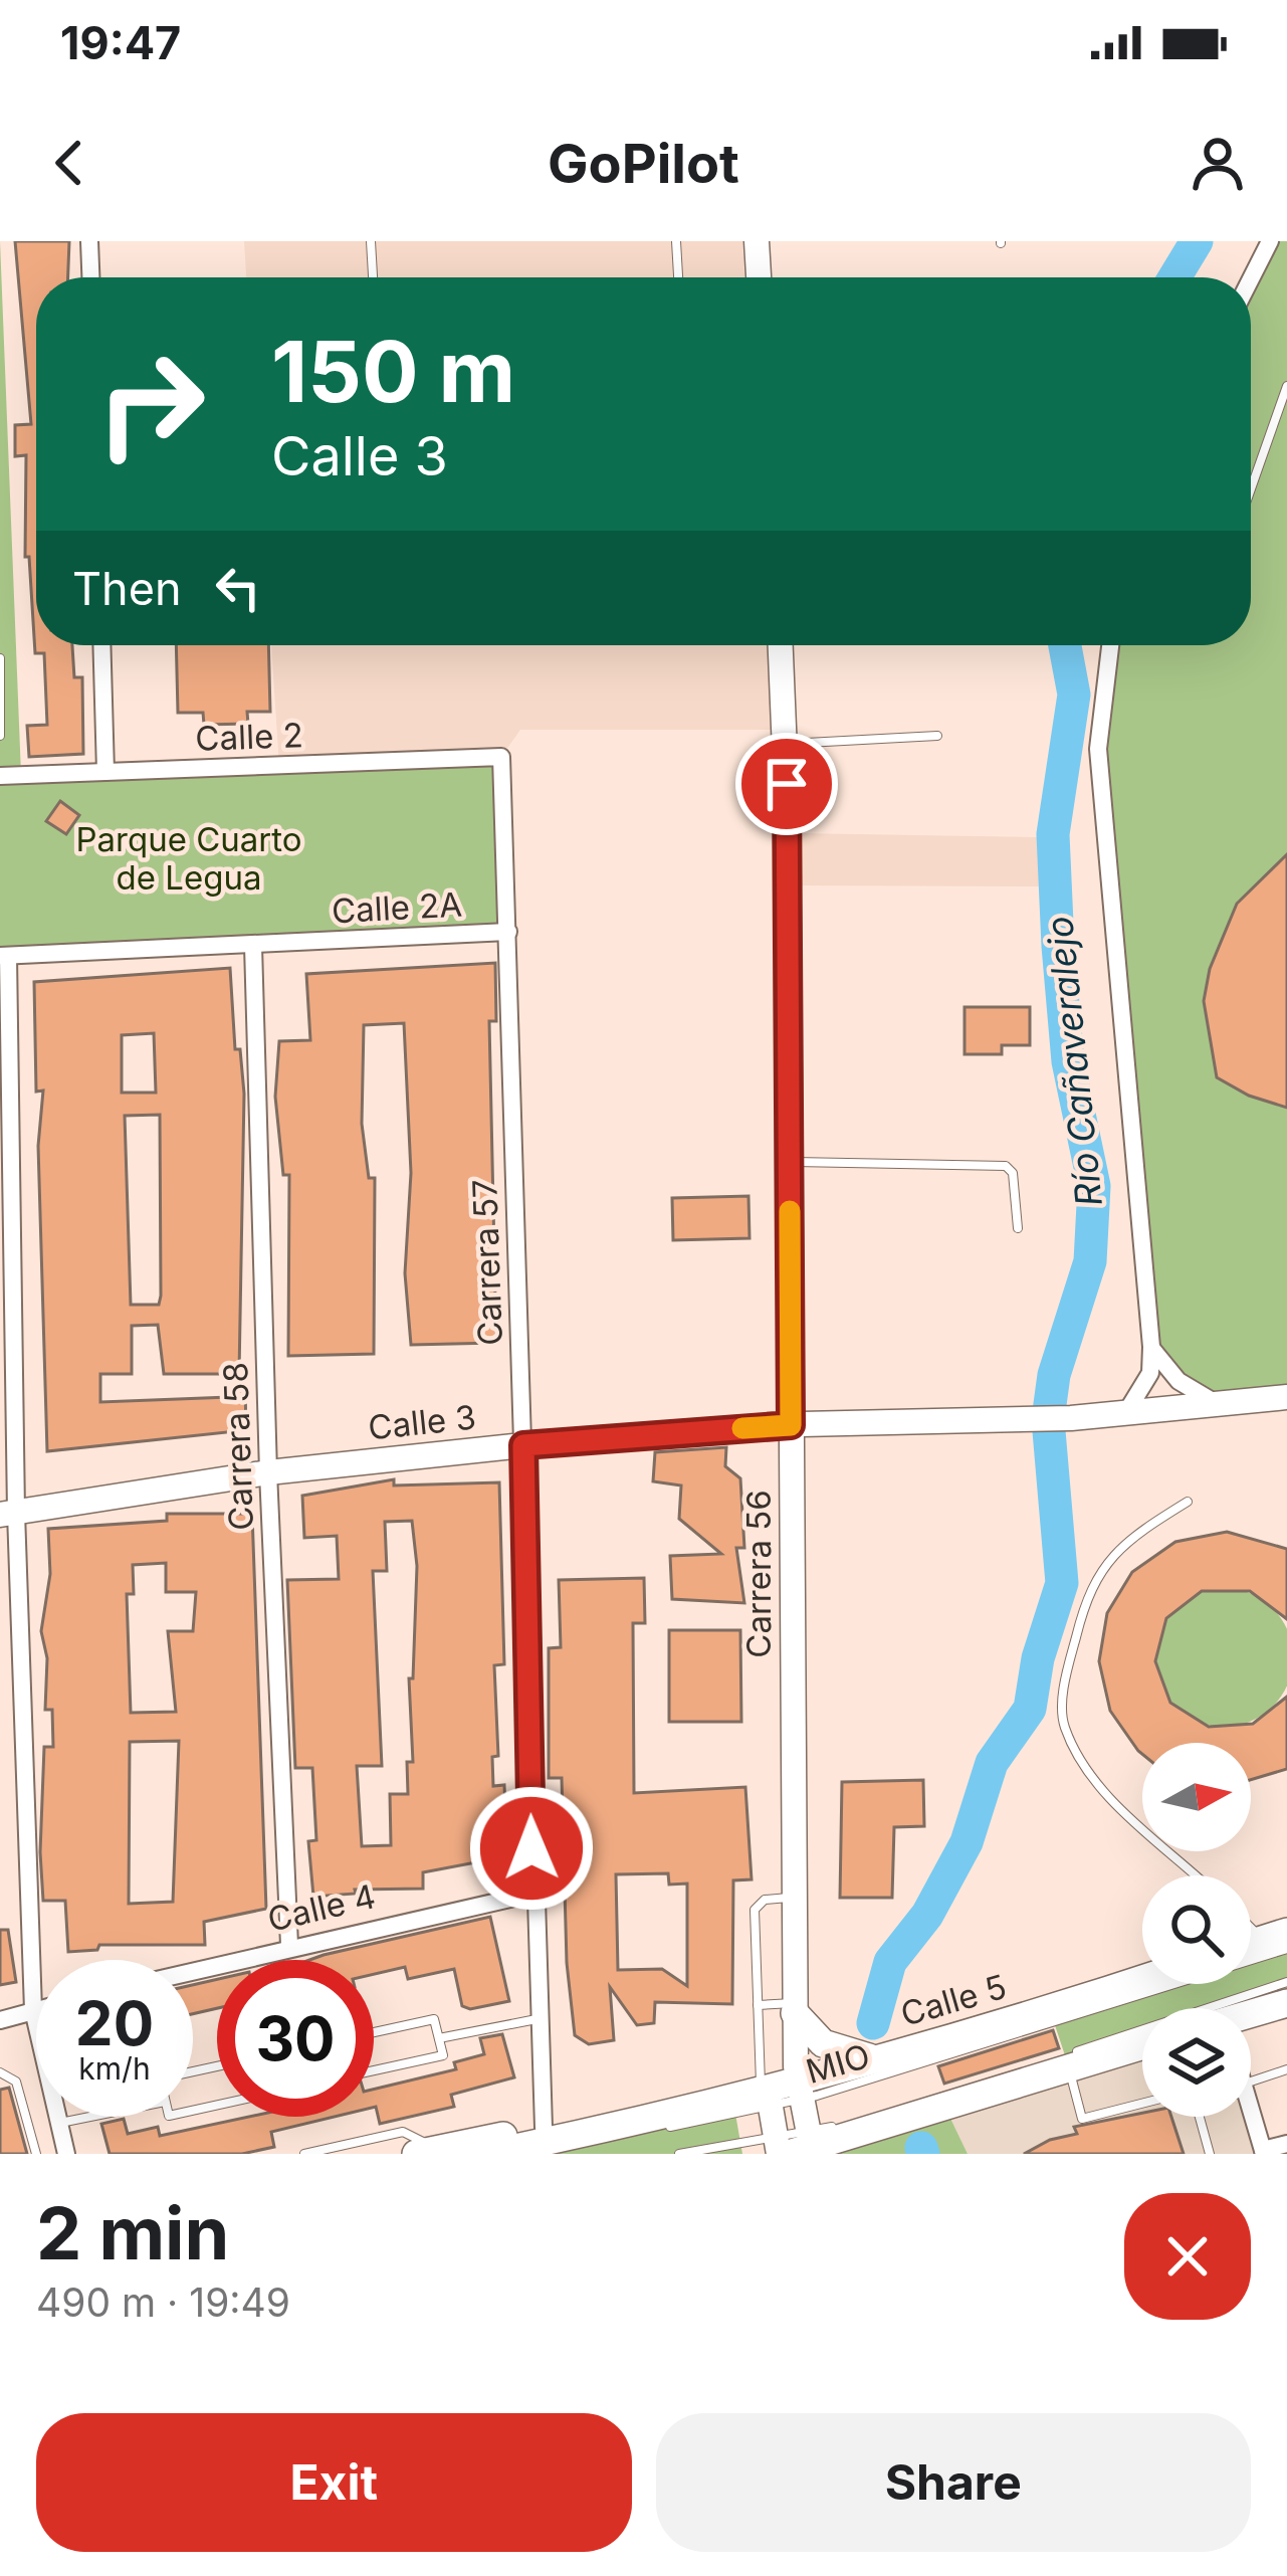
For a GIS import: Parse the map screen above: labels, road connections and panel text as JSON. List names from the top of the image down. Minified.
{"streets":{"main road":["Calle 5"],"street":["Calle 2","Calle 2A","Carrera 57","Calle 3","Carrera 58","Carrera 56","Calle 4"],"lane":["MIO"]},"crossings":[["Calle 2","Carrera 57"],["Calle 2A","Carrera 57"],["Calle 2A","Carrera 58"],["Carrera 57","Calle 3"],["Carrera 57","Calle 4"],["Carrera 57","Calle 5"],["Calle 3","Carrera 58"],["Calle 3","Carrera 56"],["Carrera 58","Calle 4"],["Carrera 56","Calle 5"],["Carrera 56","MIO"],["Calle 5","MIO"]],"water":["Río Cañaveralejo"],"parks":["Parque Cuarto de Legua"],"north":"right","page":{"status":"19:47","header":"GoPilot","turn":["150 m","Calle 3"],"then":"Then","speed":"20 km/h","limit":"30","heading":["2 min","490 m · 19:49"],"buttons":["Exit","Share"]}}
